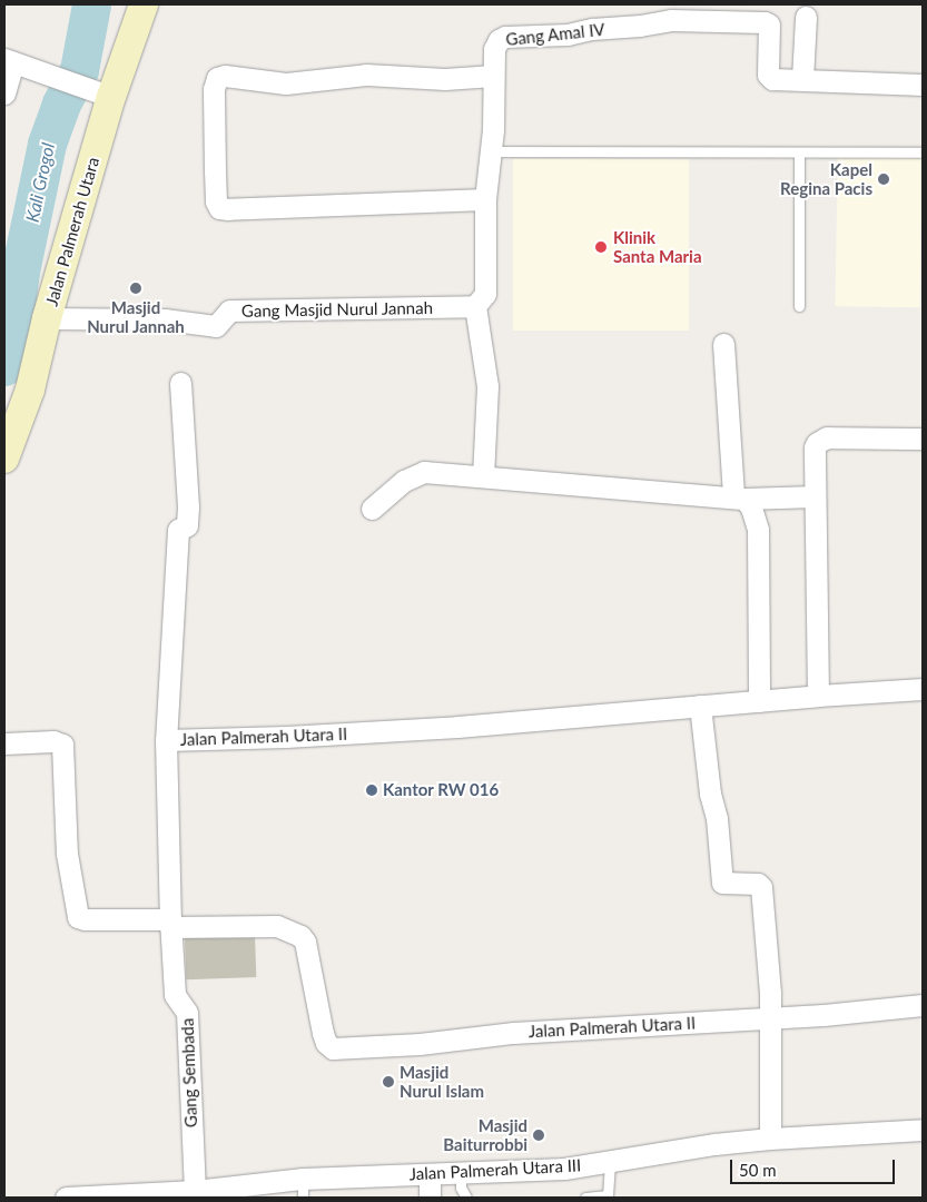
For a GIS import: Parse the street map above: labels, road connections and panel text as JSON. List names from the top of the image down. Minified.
{"streets":{"street":["Gang Amal IV","Jalan Palmerah Utara","Gang Masjid Nurul Jannah","Jalan Palmerah Utara II","Gang Sembada","Jalan Palmerah Utara III"]},"crossings":[["Jalan Palmerah Utara","Gang Masjid Nurul Jannah"],["Jalan Palmerah Utara II","Gang Sembada"],["Gang Sembada","Jalan Palmerah Utara III"]],"water":["Kali Grogol"],"places":["Kapel Regina Pacis","Klinik Santa Maria","Masjid Nurul Jannah","Kantor RW 016","Masjid Nurul Islam","Masjid Baiturrobbi"],"scale_bar":"50 m"}
